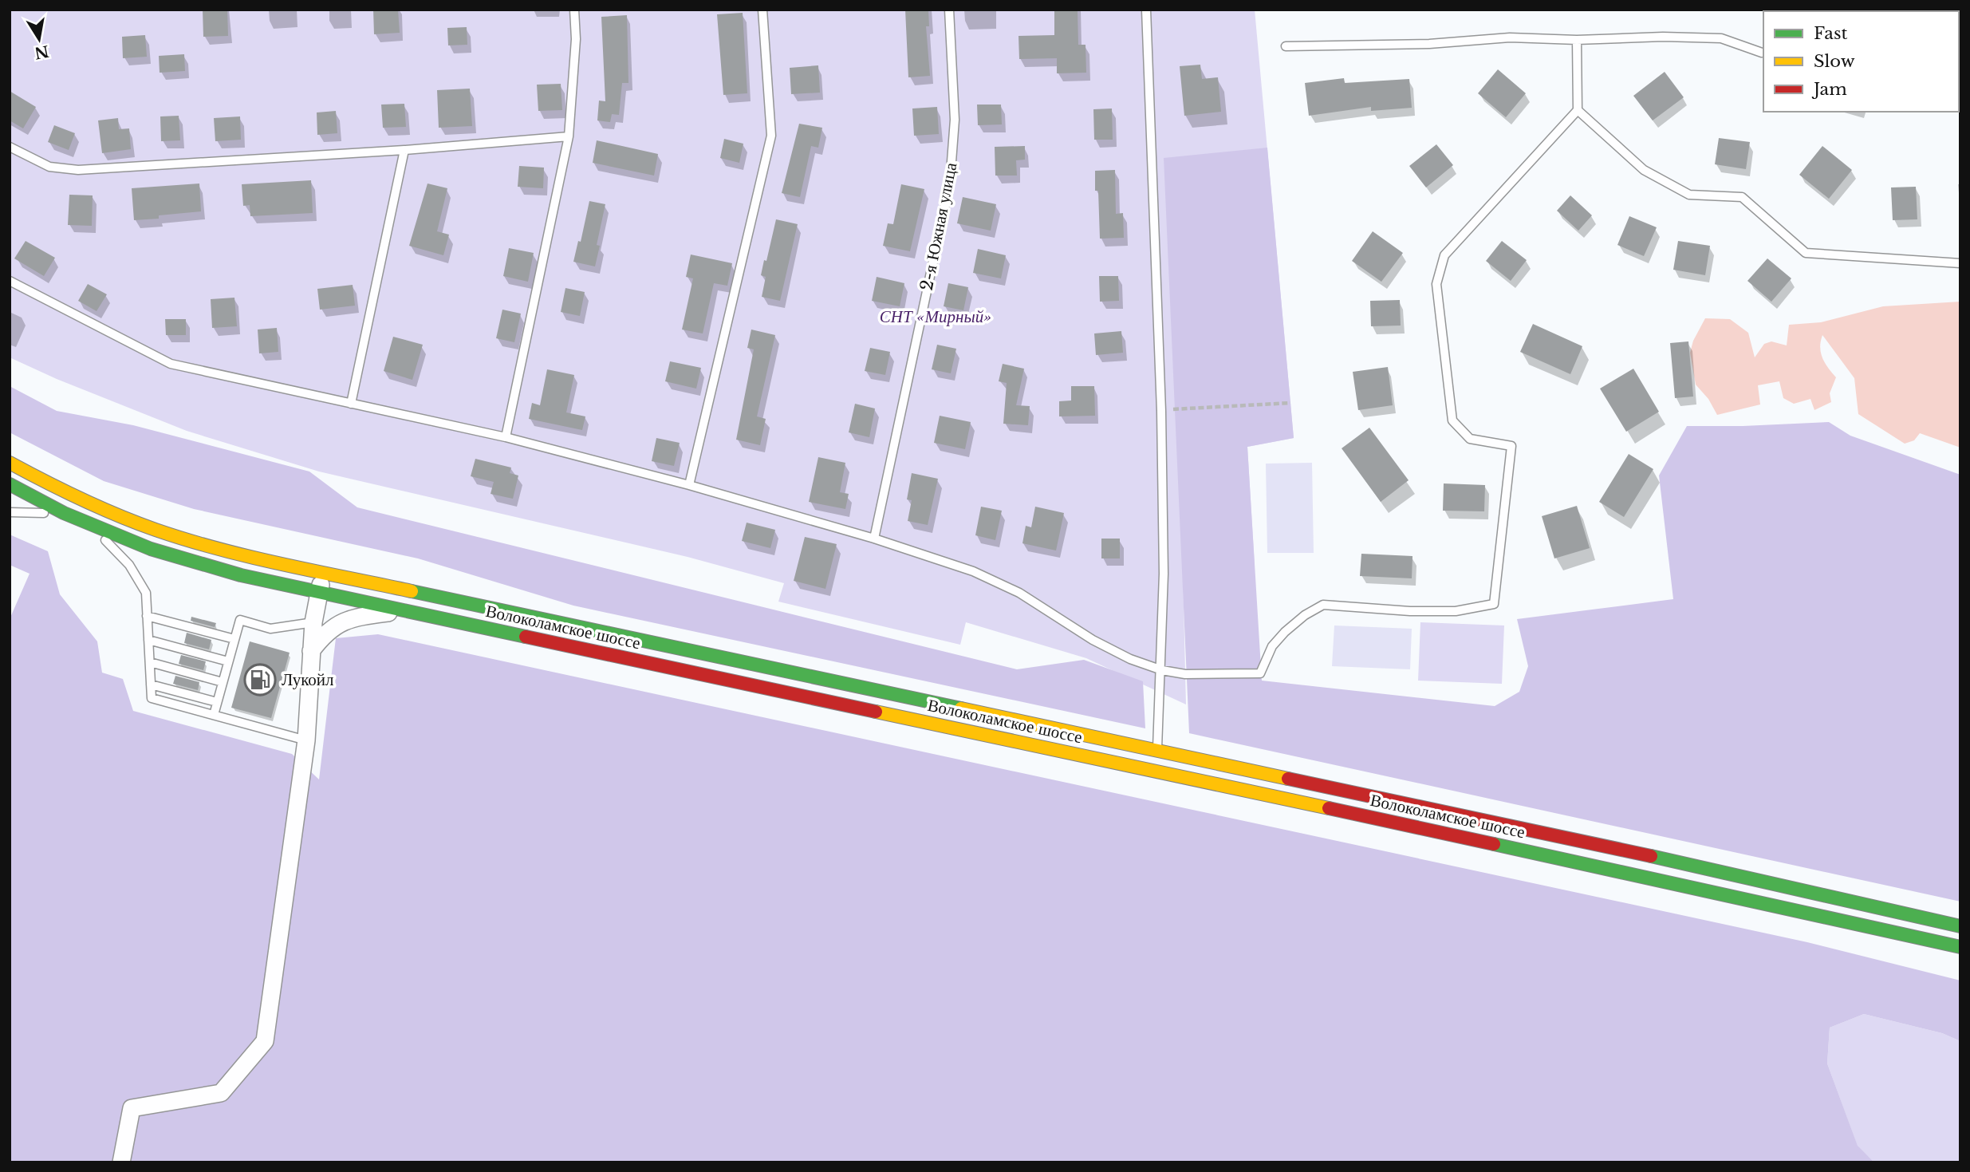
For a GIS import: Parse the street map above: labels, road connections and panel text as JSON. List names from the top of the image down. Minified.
{"streets":{"main road":["Волоколамское шоссе"],"lane":["2-я Южная улица"]},"parks":["СНТ «Мирный»"],"places":{"fuel station":["Лукойл"]},"legend":["Fast","Slow","Jam"],"north":"bottom"}
